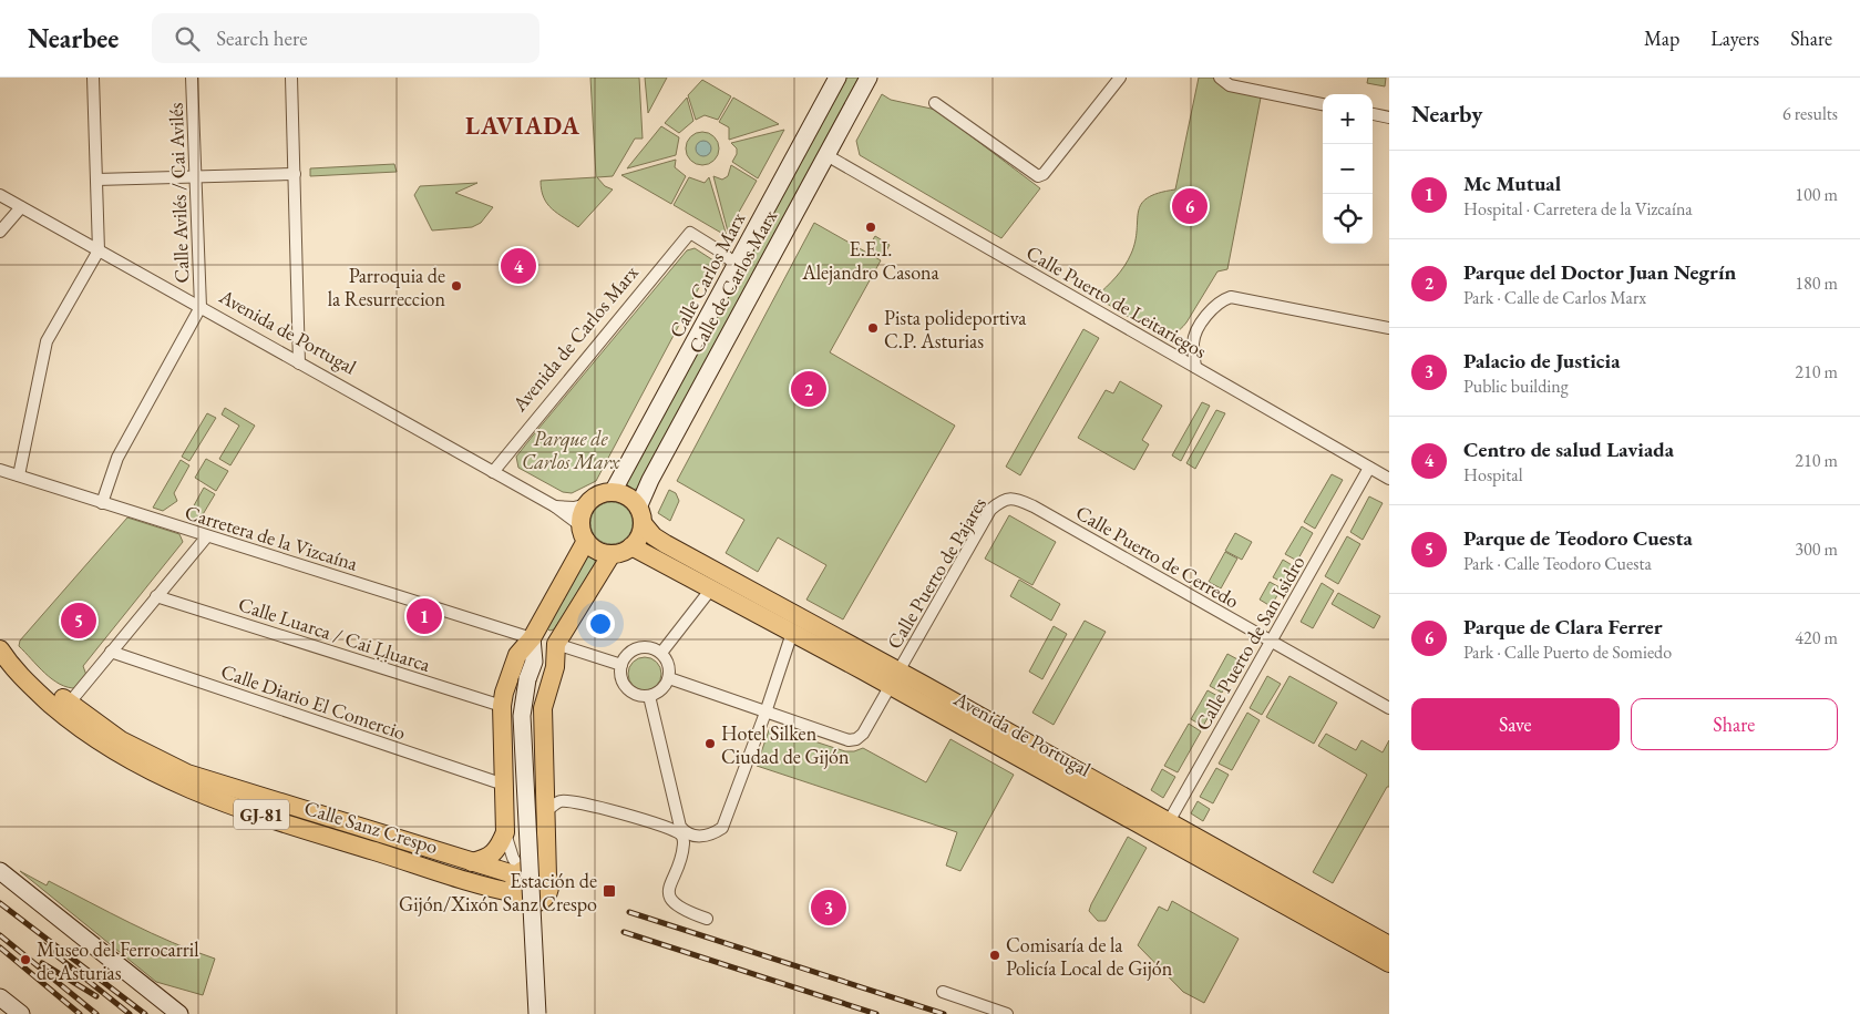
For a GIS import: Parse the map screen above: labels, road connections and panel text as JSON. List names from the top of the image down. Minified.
{"streets":{"main road":["Calle Carlos Marx","Calle de Carlos Marx","Avenida de Portugal","GJ-81","Calle Sanz Crespo"],"street":["Calle Avilés / Cai Avilés","Calle Puerto de Leitariegos","Avenida de Carlos Marx","Carretera de la Vizcaína","Calle Puerto de Cerredo","Calle Puerto de Pajares","Calle Luarca / Cai Ḷḷuarca","Calle Puerto de San Isidro","Calle Diario El Comercio"]},"crossings":[["Calle Avilés / Cai Avilés","Avenida de Portugal"],["Calle Carlos Marx","Calle de Carlos Marx"],["Calle Carlos Marx","Avenida de Portugal"],["Calle Carlos Marx","Avenida de Carlos Marx"],["Calle de Carlos Marx","Calle Puerto de Leitariegos"],["Calle de Carlos Marx","Avenida de Portugal"],["Calle Puerto de Leitariegos","Calle Puerto de San Isidro"],["Avenida de Portugal","Avenida de Carlos Marx"],["Avenida de Portugal","Calle Puerto de Pajares"],["Avenida de Portugal","Calle Puerto de San Isidro"],["Calle Puerto de Cerredo","Calle Puerto de Pajares"],["Calle Puerto de Cerredo","Calle Puerto de San Isidro"],["GJ-81","Calle Sanz Crespo"]],"districts":["LAVIADA"],"parks":["Parque de Carlos Marx"],"places":{"other":["E.E.I. Alejandro Casona","Parroquia de la Resurreccion","Pista polideportiva C.P. Asturias","Hotel Silken Ciudad de Gijón","Comisaría de la Policía Local de Gijón","Museo del Ferrocarril de Asturias"],"transit":["Estación de Gijón/Xixón Sanz Crespo"]},"page":{"header":"Nearbee","search":"Search here","nav":["Map","Layers","Share"],"heading":["Nearby","6 results"],"map_buttons":["+","−"],"list":[{"mark":"1","name":"Mc Mutual","note":"Hospital · Carretera de la Vizcaína","value":"100 m"},{"mark":"2","name":"Parque del Doctor Juan Negrín","note":"Park · Calle de Carlos Marx","value":"180 m"},{"mark":"3","name":"Palacio de Justicia","note":"Public building","value":"210 m"},{"mark":"4","name":"Centro de salud Laviada","note":"Hospital","value":"210 m"},{"mark":"5","name":"Parque de Teodoro Cuesta","note":"Park · Calle Teodoro Cuesta","value":"300 m"},{"mark":"6","name":"Parque de Clara Ferrer","note":"Park · Calle Puerto de Somiedo","value":"420 m"}],"pins":["6","4","2","1","5","3"],"buttons":["Save","Share"]}}
